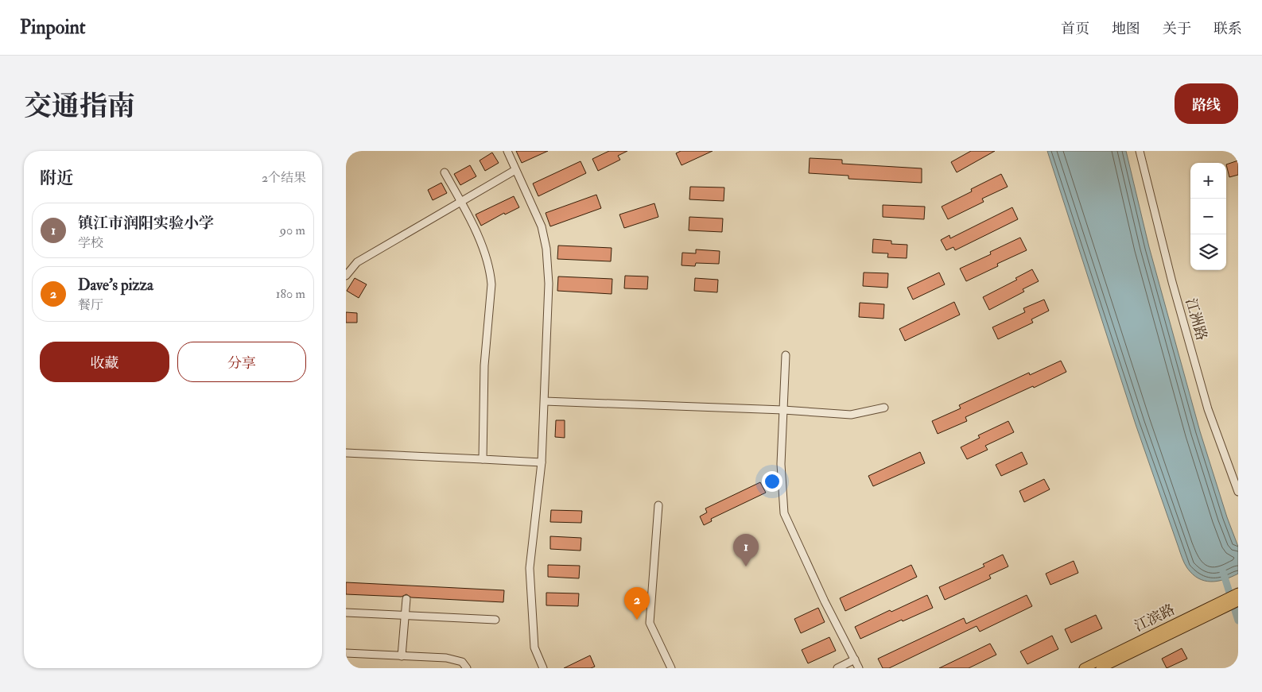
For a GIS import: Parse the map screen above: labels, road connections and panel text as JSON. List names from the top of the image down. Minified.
{"streets":{"main road":["江滨路"],"street":["江洲路"]},"page":{"header":"Pinpoint","nav":["首页","地图","关于","联系"],"title":"交通指南","buttons":["路线",["收藏","分享"]],"heading":["附近","2个结果"],"map_buttons":["+","−"],"list":[{"mark":"1","name":"镇江市润阳实验小学","note":"学校","value":"90 m"},{"mark":"2","name":"Dave's pizza","note":"餐厅","value":"180 m"}],"pins":["1","2"]}}
